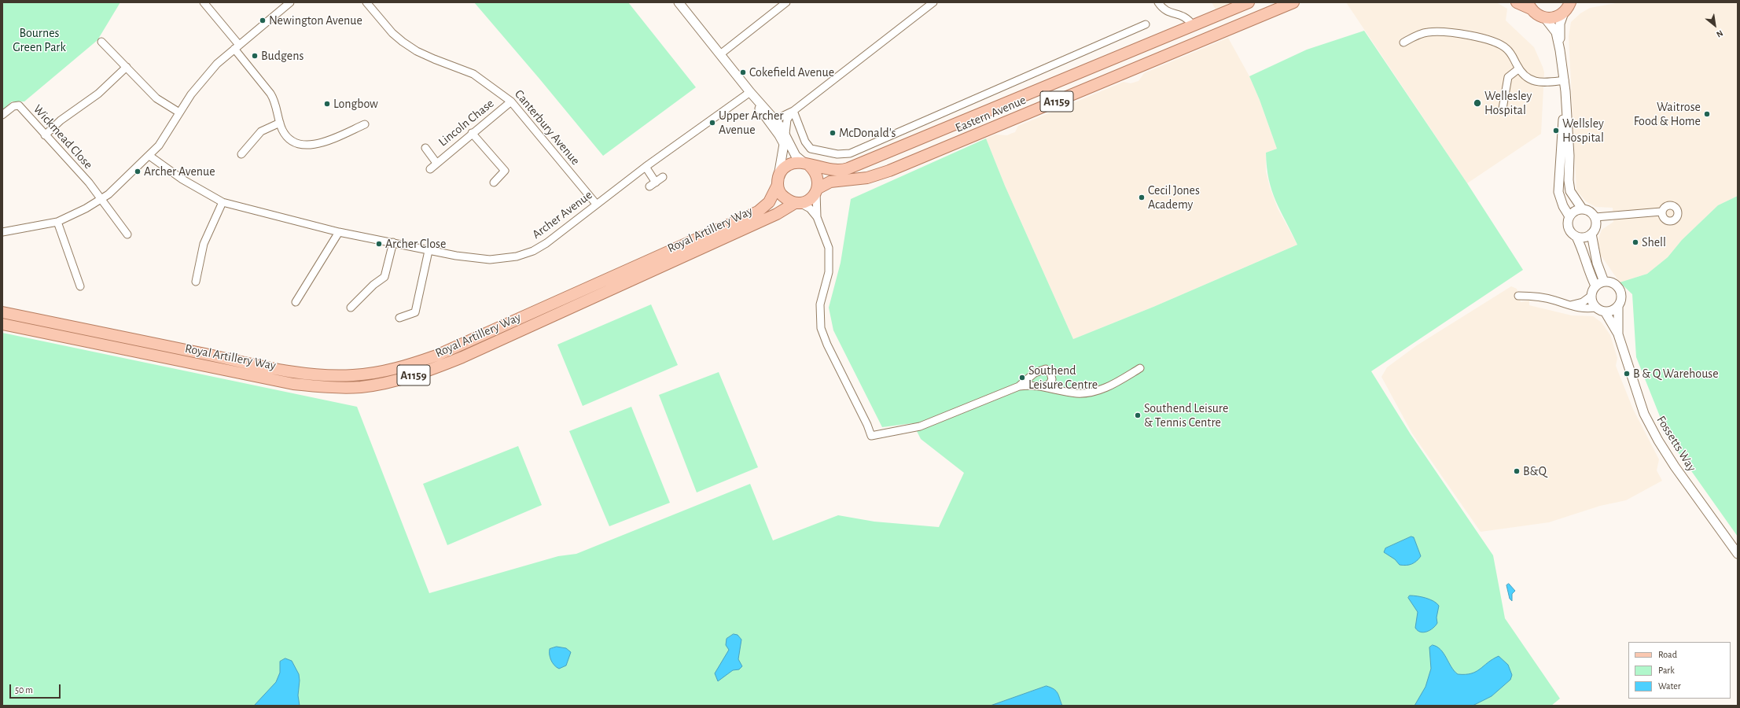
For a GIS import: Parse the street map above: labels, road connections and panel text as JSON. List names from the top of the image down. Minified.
{"streets":{"main road":["A1159","Eastern Avenue","Royal Artillery Way"],"street":["Lincoln Chase","Canterbury Avenue","Wickmead Close","Archer Avenue","Fossetts Way"]},"crossings":[["Eastern Avenue","Royal Artillery Way"],["Lincoln Chase","Canterbury Avenue"],["Canterbury Avenue","Archer Avenue"]],"parks":["Bournes Green Park"],"places":["Newington Avenue","Budgens","Cokefield Avenue","Wellesley Hospital","Longbow","Waitrose Food & Home","Upper Archer Avenue","Wellsley Hospital","McDonald's","Archer Avenue","Cecil Jones Academy","Shell","Archer Close","B & Q Warehouse","Southend Leisure Centre","Southend Leisure & Tennis Centre","B&Q"],"legend":["Road","Park","Water"],"scale_bar":"50 m","north":"bottom right"}
